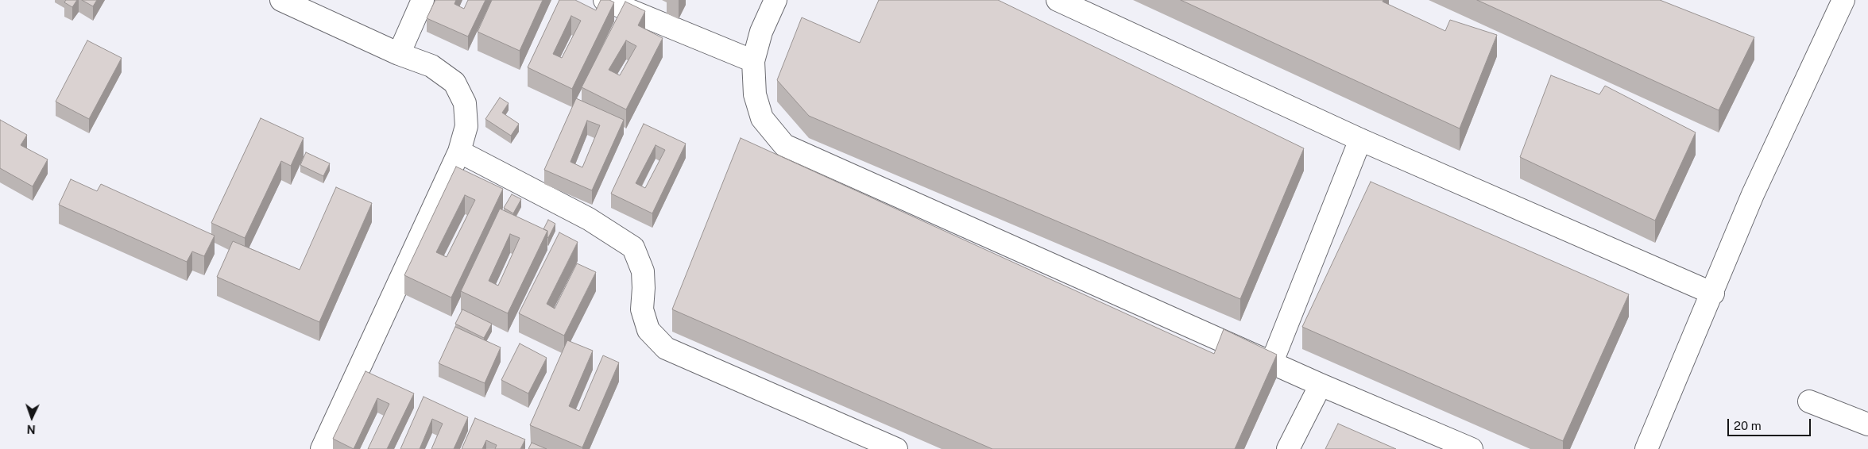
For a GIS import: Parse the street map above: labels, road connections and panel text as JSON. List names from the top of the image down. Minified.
{"scale_bar":"20 m","north":"bottom"}
